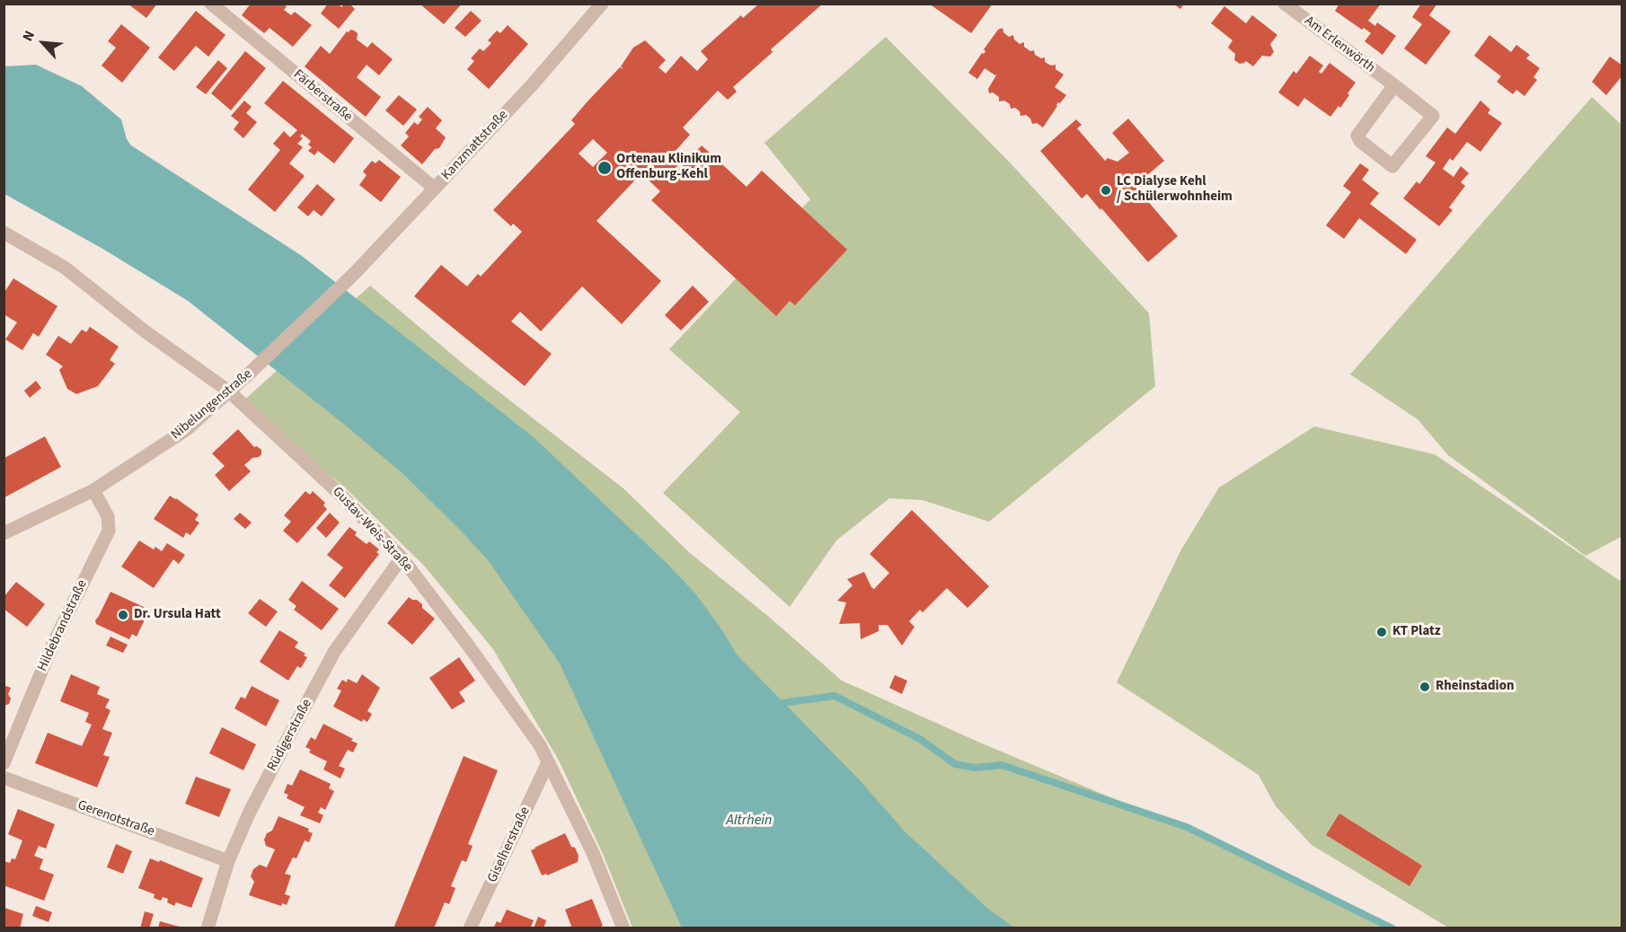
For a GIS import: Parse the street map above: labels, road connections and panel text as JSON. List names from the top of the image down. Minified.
{"streets":{"street":["Am Erlenwörth","Färberstraße","Kanzmattstraße","Nibelungenstraße","Gustav-Weis-Straße","Hildebrandstraße","Rüdigerstraße","Gerenotstraße","Giselherstraße"]},"crossings":[["Färberstraße","Kanzmattstraße"],["Kanzmattstraße","Nibelungenstraße"],["Nibelungenstraße","Gustav-Weis-Straße"],["Nibelungenstraße","Hildebrandstraße"],["Gustav-Weis-Straße","Rüdigerstraße"],["Gustav-Weis-Straße","Giselherstraße"],["Rüdigerstraße","Gerenotstraße"]],"water":["Altrhein"],"places":["Ortenau Klinikum Offenburg-Kehl","LC Dialyse Kehl / Schülerwohnheim","Dr. Ursula Hatt","KT Platz","Rheinstadion"],"north":"top left"}
